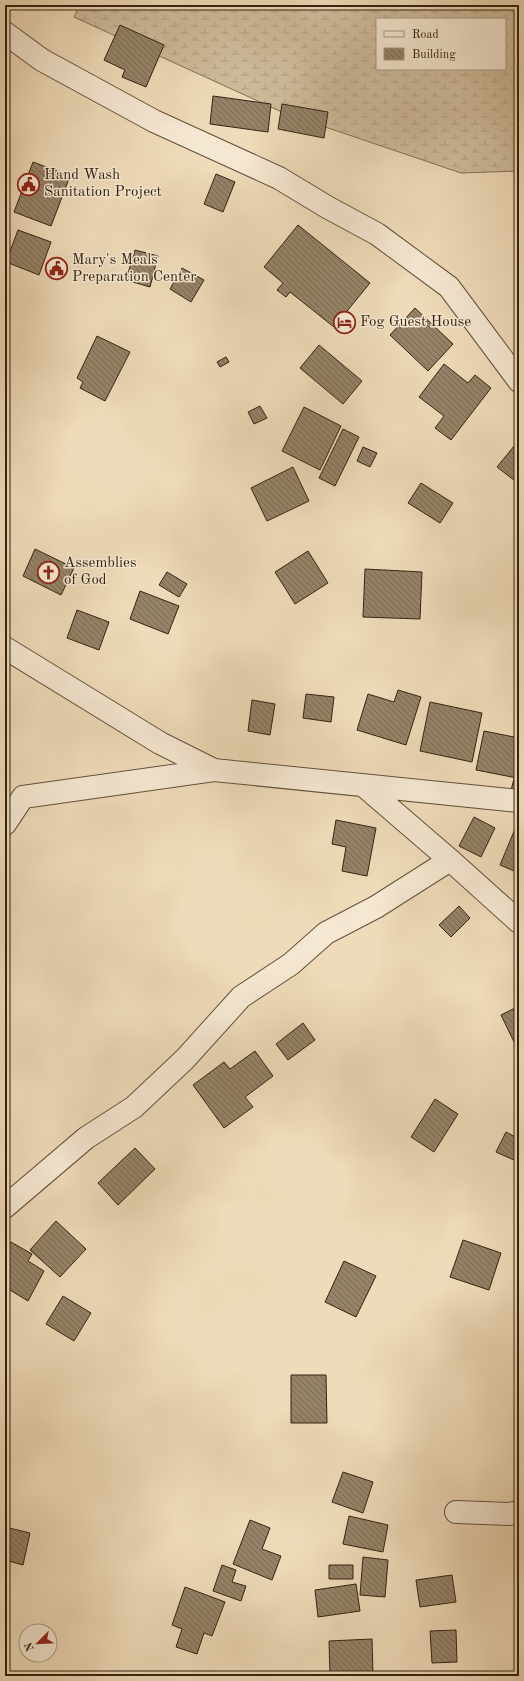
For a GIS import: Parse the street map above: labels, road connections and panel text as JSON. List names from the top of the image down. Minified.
{"places":{"public building":["Hand Wash Sanitation Project","Mary's Meals Preparation Center"],"hotel":["Fog Guest House"],"church":["Assemblies of God"]},"legend":["Road","Building"],"north":"bottom left"}
